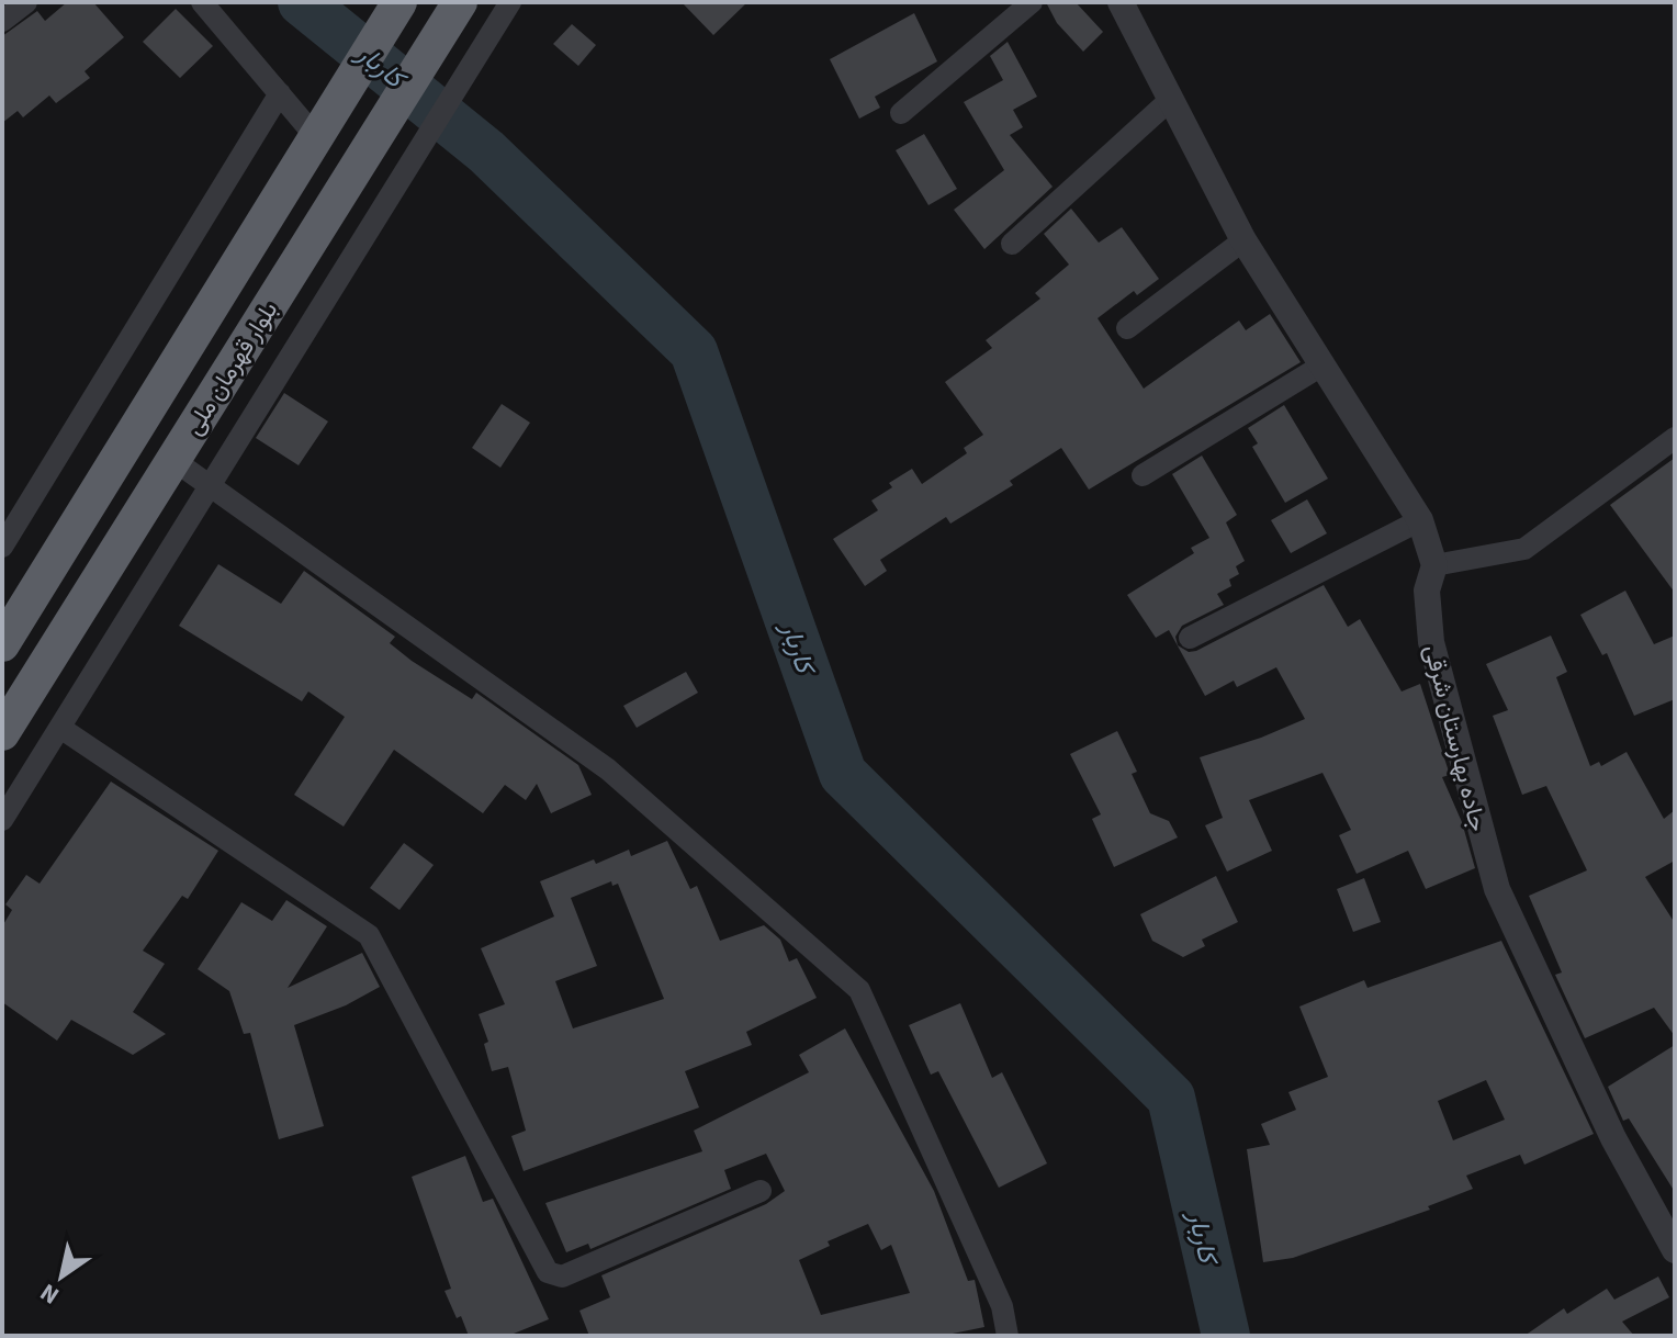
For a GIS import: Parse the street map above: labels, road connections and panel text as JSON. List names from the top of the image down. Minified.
{"streets":{"highway":["بلوار قهرمان ملی"],"street":["جاده بهارستان شرقی"]},"water":["کاربار"],"north":"bottom left"}
